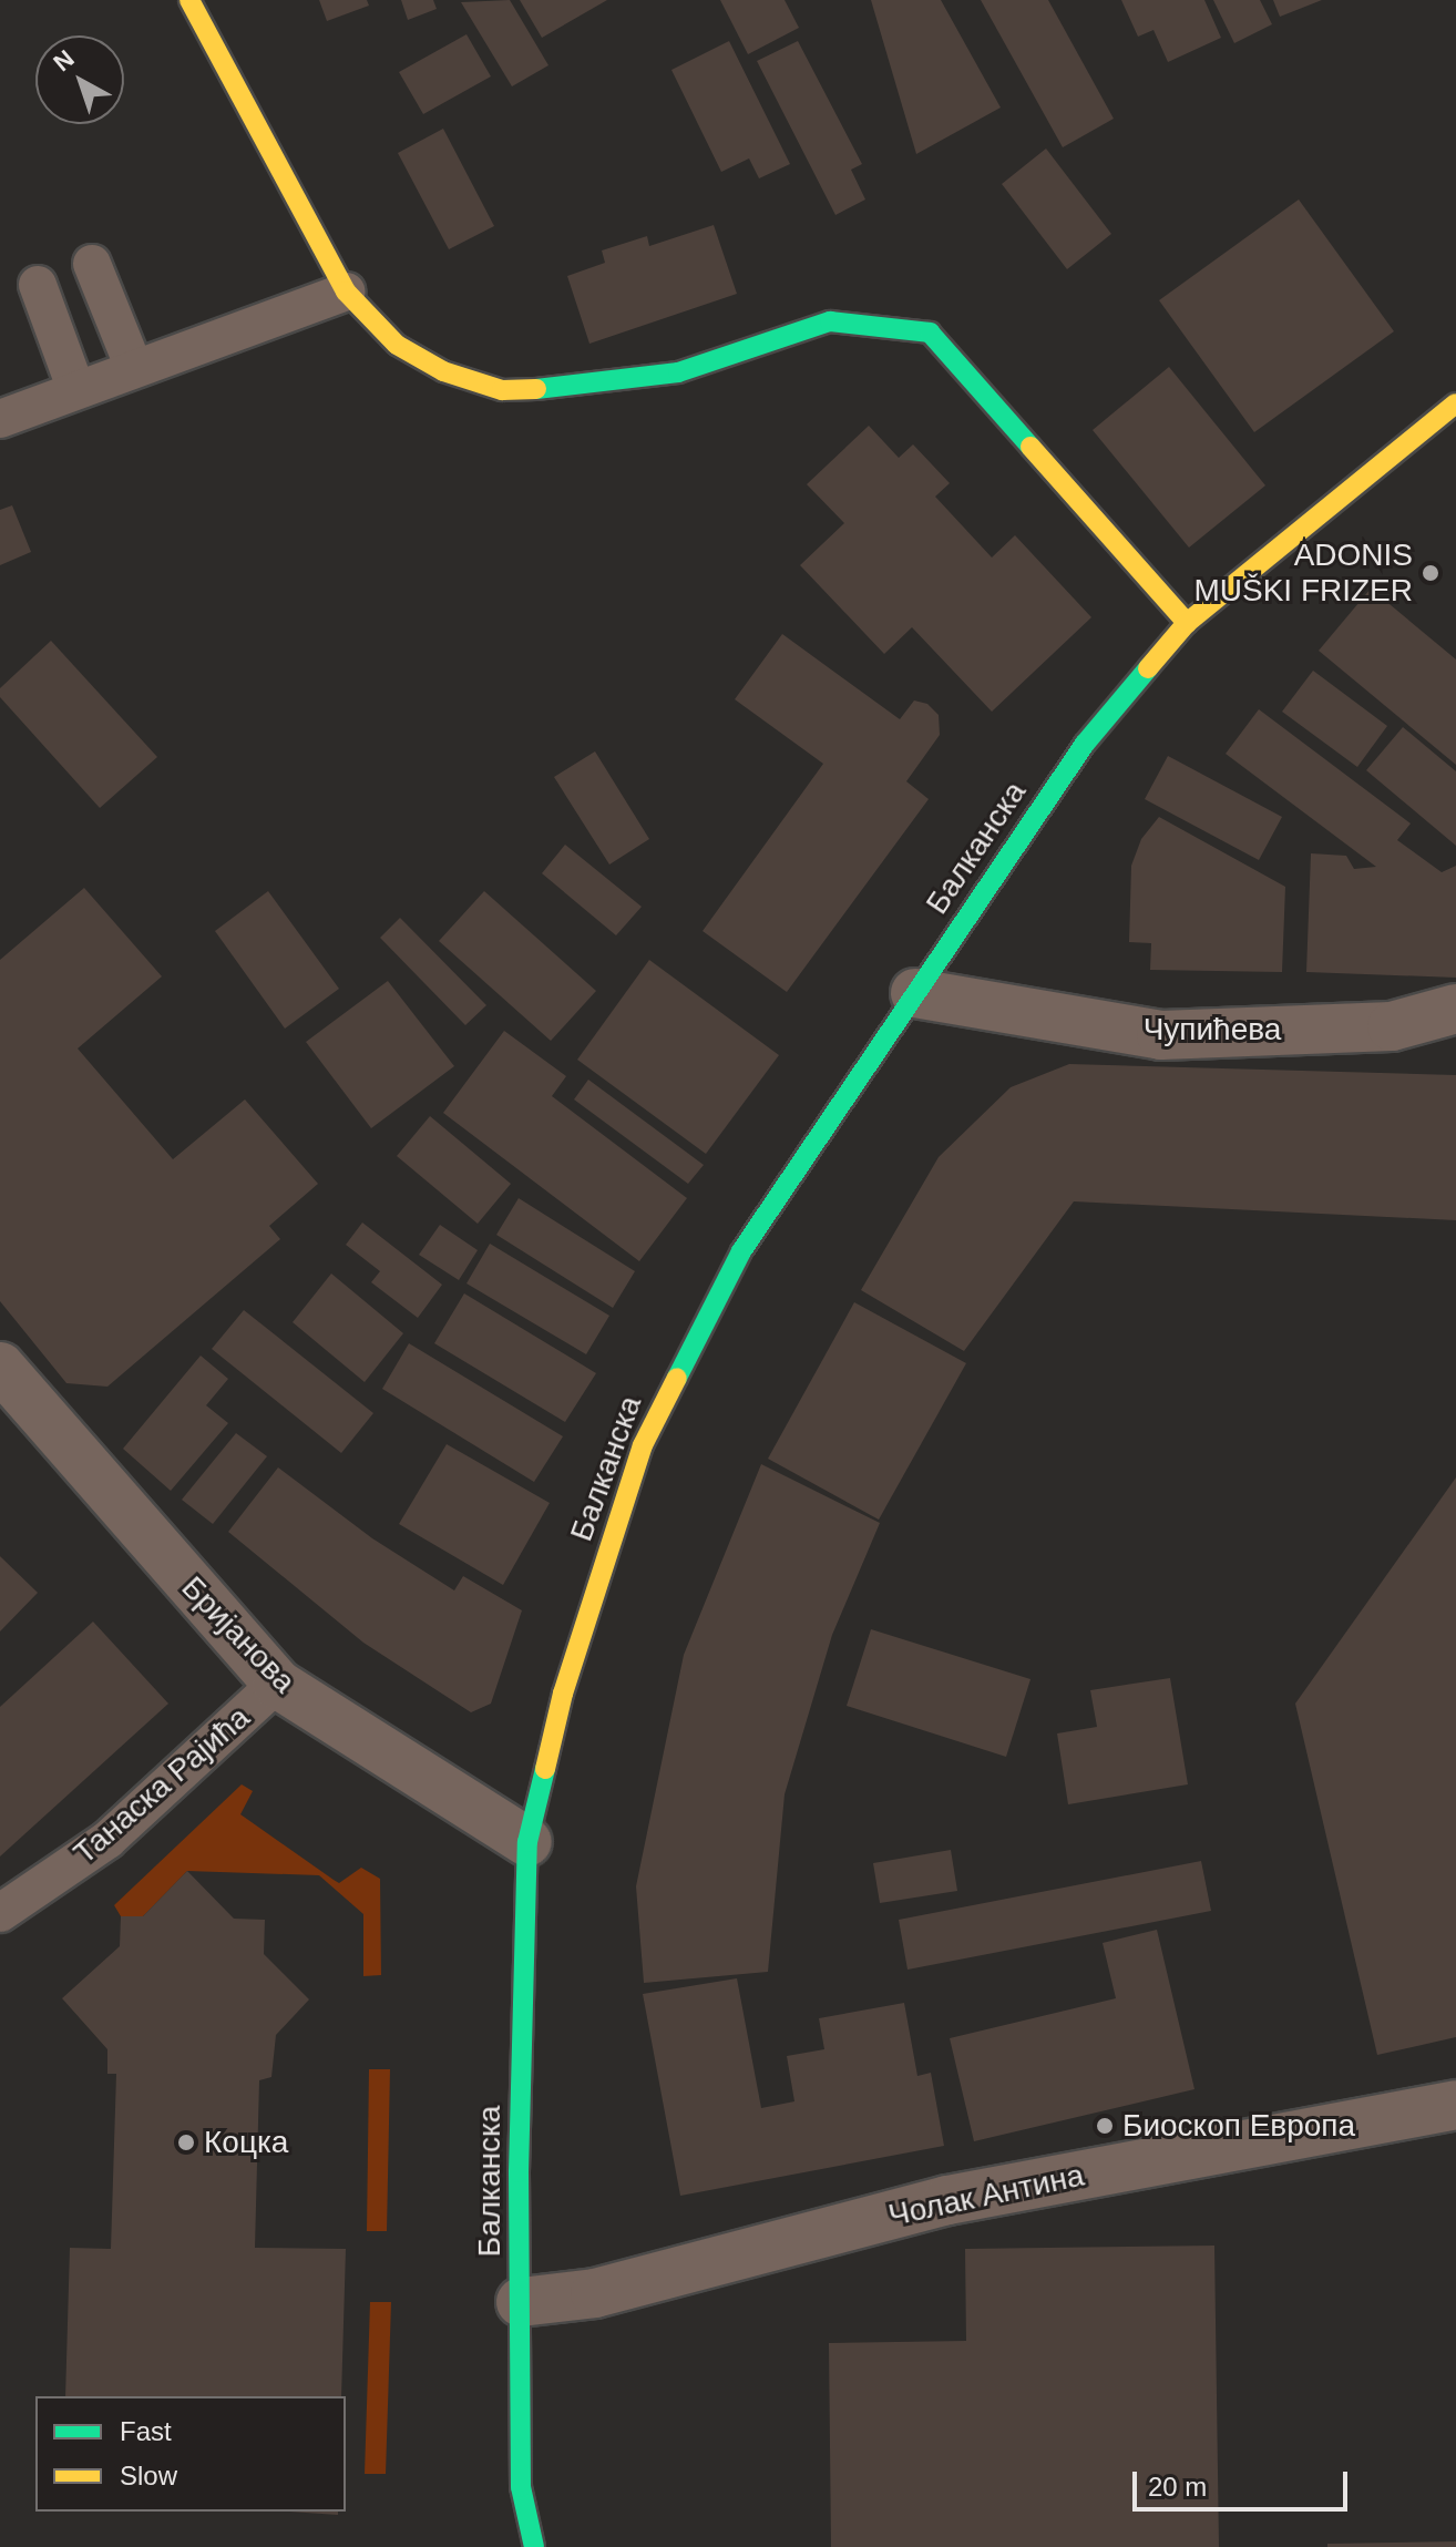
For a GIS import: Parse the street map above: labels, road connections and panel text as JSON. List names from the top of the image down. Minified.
{"streets":{"main road":["Балканска"],"street":["Чупићева","Бријанова","Чолак Антина"],"lane":["Танаска Рајића"]},"crossings":[["Балканска","Чупићева"],["Балканска","Бријанова"],["Балканска","Чолак Антина"],["Бријанова","Танаска Рајића"]],"places":["ADONIS MUŠKI FRIZER","Биоскоп Европа","Коцка"],"legend":["Fast","Slow"],"scale_bar":"20 m","north":"top left"}
